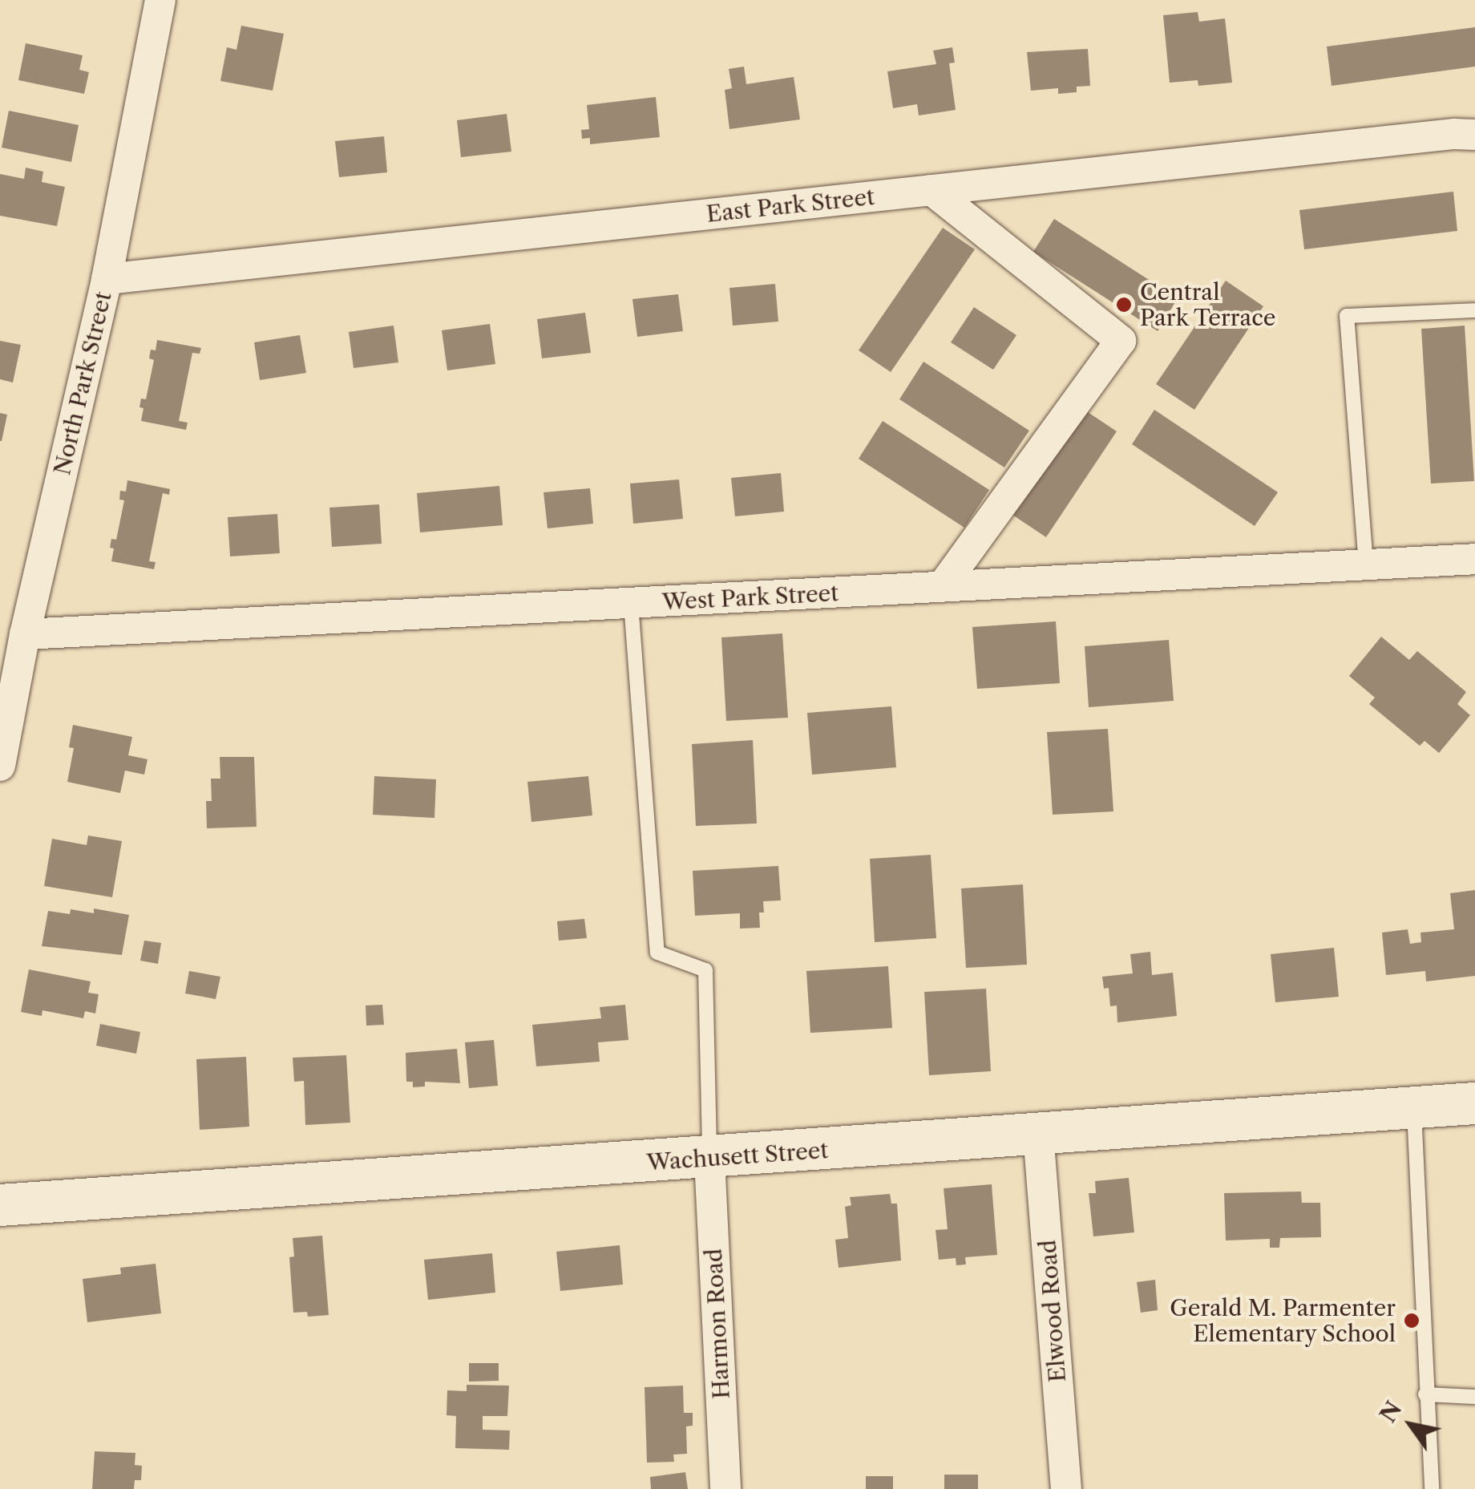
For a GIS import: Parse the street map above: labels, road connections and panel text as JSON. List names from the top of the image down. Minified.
{"streets":{"street":["East Park Street","North Park Street","West Park Street","Wachusett Street","Elwood Road","Harmon Road"]},"crossings":[["East Park Street","North Park Street"],["North Park Street","West Park Street"],["Wachusett Street","Elwood Road"],["Wachusett Street","Harmon Road"]],"places":["Central Park Terrace","Gerald M. Parmenter Elementary School"],"north":"top left"}
